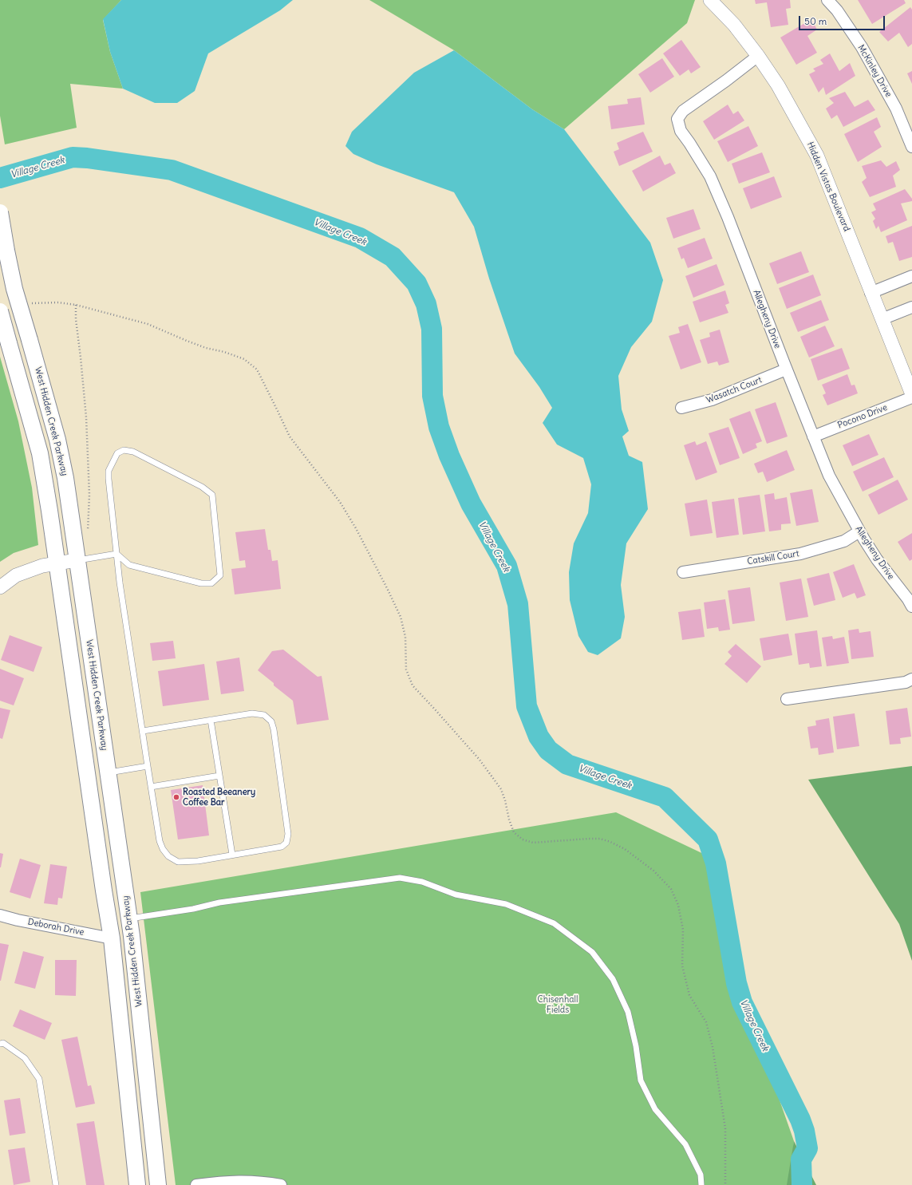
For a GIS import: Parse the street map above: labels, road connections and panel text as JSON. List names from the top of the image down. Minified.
{"streets":{"main road":["West Hidden Creek Parkway"],"street":["McKinley Drive","Hidden Vistas Boulevard","Allegheny Drive","Wasatch Court","Pocono Drive","Catskill Court","Deborah Drive"]},"crossings":[["Hidden Vistas Boulevard","Allegheny Drive"],["Allegheny Drive","Wasatch Court"],["Allegheny Drive","Pocono Drive"],["Allegheny Drive","Catskill Court"]],"water":["Village Creek"],"parks":["Chisenhall Fields"],"places":["Roasted Beeanery Coffee Bar"],"scale_bar":"50 m"}
